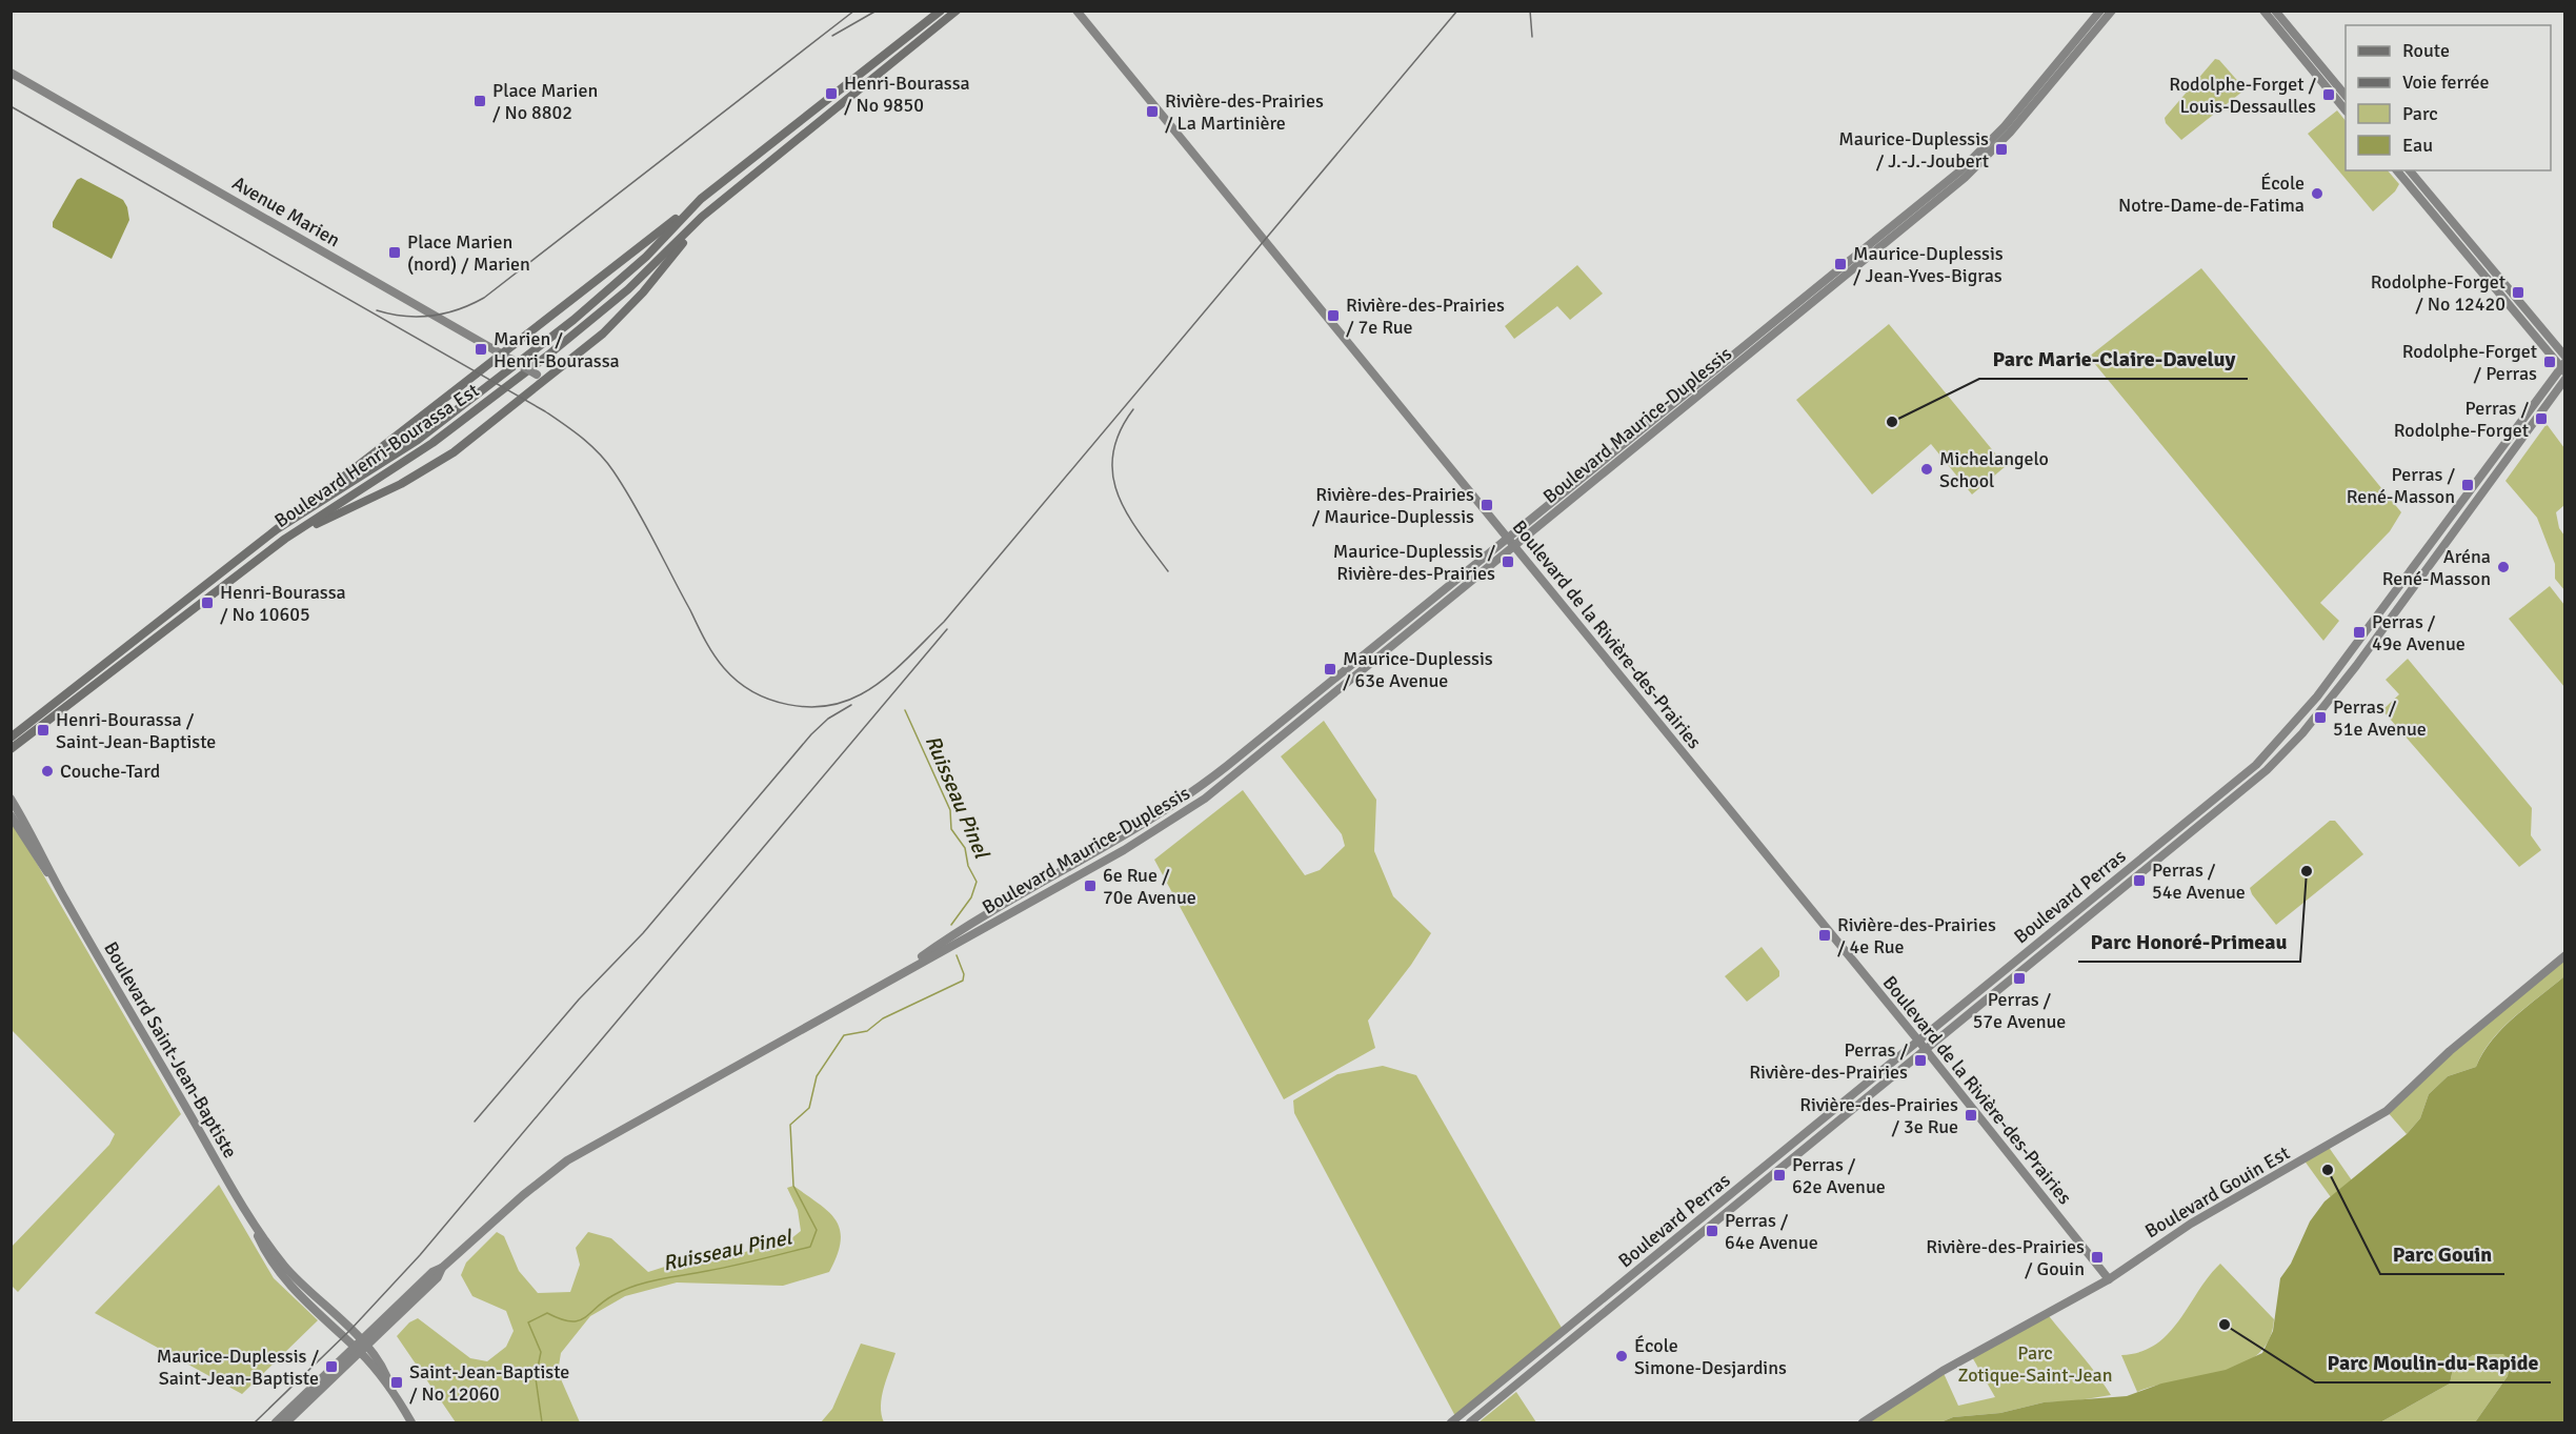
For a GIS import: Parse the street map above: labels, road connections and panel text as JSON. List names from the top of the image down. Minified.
{"streets":{"main road":["Boulevard Henri-Bourassa Est"],"street":["Avenue Marien","Boulevard Maurice-Duplessis","Boulevard de la Rivière-des-Prairies","Boulevard Perras","Boulevard Saint-Jean-Baptiste","Boulevard Gouin Est"]},"crossings":[["Boulevard Maurice-Duplessis","Boulevard de la Rivière-des-Prairies"],["Boulevard Maurice-Duplessis","Boulevard Saint-Jean-Baptiste"],["Boulevard de la Rivière-des-Prairies","Boulevard Perras"],["Boulevard de la Rivière-des-Prairies","Boulevard Gouin Est"]],"water":["Ruisseau Pinel"],"parks":["Parc Zotique-Saint-Jean"],"places":{"transit":["Henri-Bourassa / No 9850","Rodolphe-Forget / Louis-Dessaulles","Place Marien / No 8802","Rivière-des-Prairies / La Martinière","Maurice-Duplessis / J.-J.-Joubert","Place Marien (nord) / Marien","Maurice-Duplessis / Jean-Yves-Bigras","Rodolphe-Forget / No 12420","Rivière-des-Prairies / 7e Rue","Marien / Henri-Bourassa","Rodolphe-Forget / Perras","Perras / Rodolphe-Forget","Perras / René-Masson","Rivière-des-Prairies / Maurice-Duplessis","Maurice-Duplessis / Rivière-des-Prairies","Henri-Bourassa / No 10605","Perras / 49e Avenue","Maurice-Duplessis / 63e Avenue","Perras / 51e Avenue","Henri-Bourassa / Saint-Jean-Baptiste","Perras / 54e Avenue","6e Rue / 70e Avenue","Rivière-des-Prairies / 4e Rue","Perras / 57e Avenue","Perras / Rivière-des-Prairies","Rivière-des-Prairies / 3e Rue","Perras / 62e Avenue","Perras / 64e Avenue","Rivière-des-Prairies / Gouin","Maurice-Duplessis / Saint-Jean-Baptiste","Saint-Jean-Baptiste / No 12060"],"other":["École Notre-Dame-de-Fatima","Parc Marie-Claire-Daveluy","Michelangelo School","Aréna René-Masson","Couche-Tard","Parc Honoré-Primeau","Parc Gouin","Parc Moulin-du-Rapide","École Simone-Desjardins"]},"legend":["Route","Voie ferrée","Parc","Eau"]}
